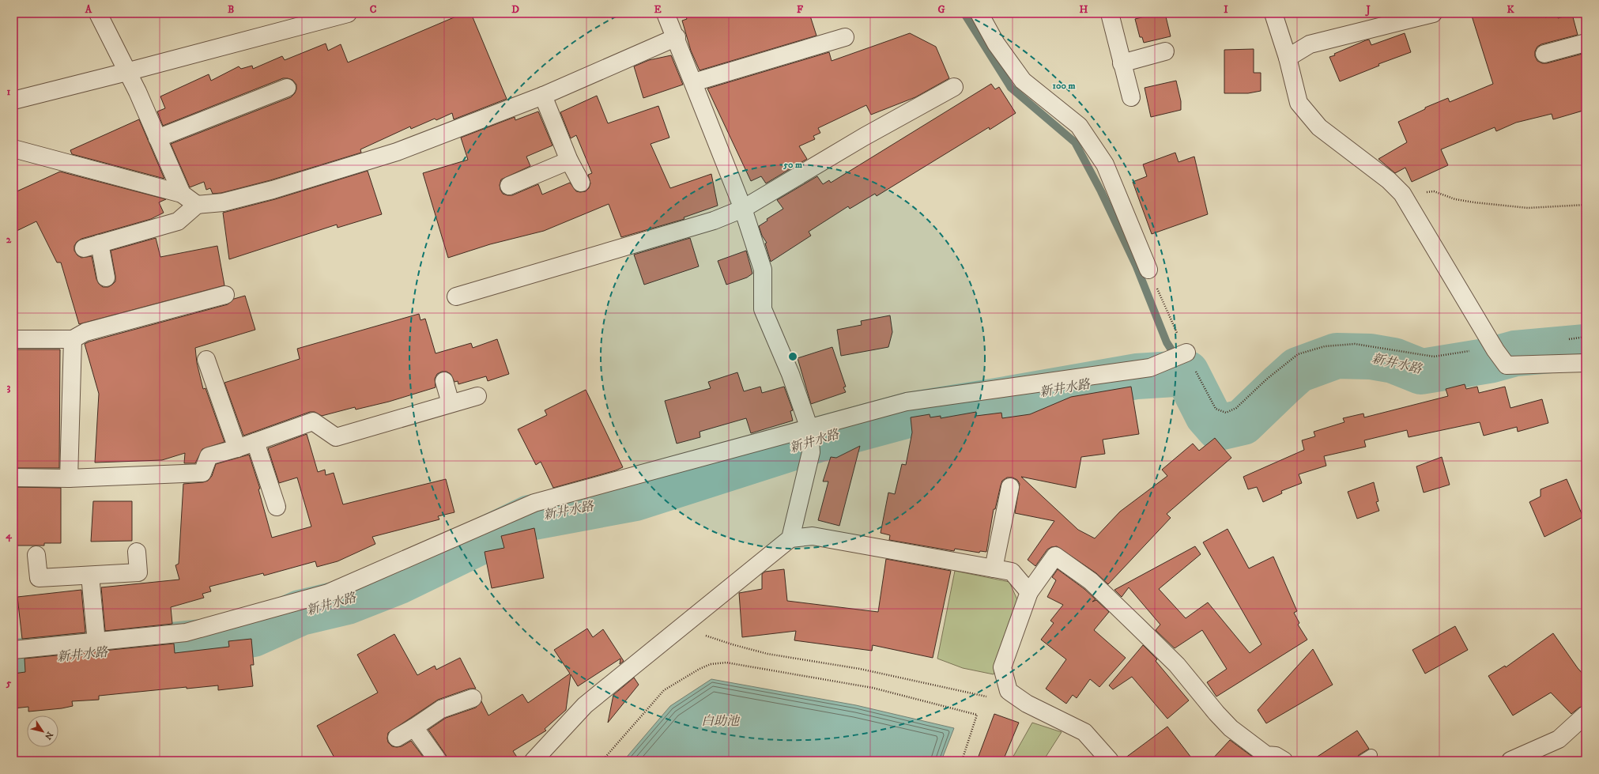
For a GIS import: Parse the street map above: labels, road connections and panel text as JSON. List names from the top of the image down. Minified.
{"water":["新井水路","白助池"],"north":"bottom right","grid":{"columns":["A","B","C","D","E","F","G","H","I","J","K"],"rows":["1","2","3","4","5"]},"rings":["100 m","50 m"]}
